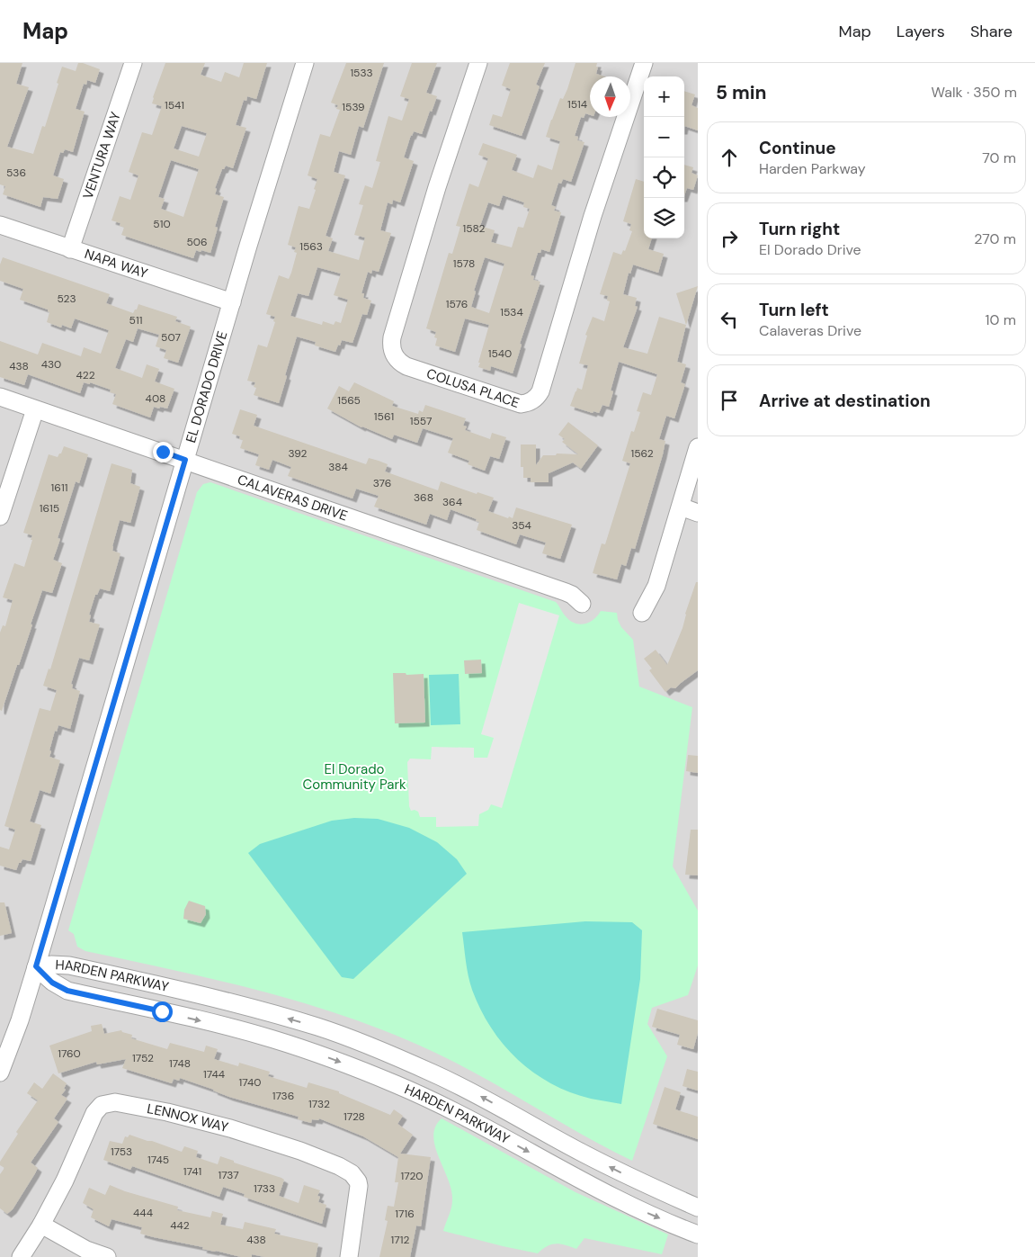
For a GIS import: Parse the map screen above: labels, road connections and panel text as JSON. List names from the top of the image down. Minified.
{"streets":{"street":["VENTURA WAY","NAPA WAY","EL DORADO DRIVE","COLUSA PLACE","CALAVERAS DRIVE","HARDEN PARKWAY","LENNOX WAY"]},"crossings":[["VENTURA WAY","NAPA WAY"],["NAPA WAY","EL DORADO DRIVE"],["EL DORADO DRIVE","CALAVERAS DRIVE"],["EL DORADO DRIVE","HARDEN PARKWAY"]],"parks":["El Dorado Community Park"],"house_numbers":["1533","1514","1541","1539","536","510","1582","506","1563","1578","523","1576","1534","511","507","1540","430","438","422","408","1565","1561","1557","392","1562","384","376","1611","368","364","1615","354","1760","1752","1748","1744","1740","1736","1732","1728","1753","1745","1741","1737","1720","1733","444","1716","442","438","1712"],"north":"bottom","page":{"header":"Map","nav":["Map","Layers","Share"],"heading":["5 min","Walk · 350 m"],"map_buttons":["+","−"],"list":[["Continue","Harden Parkway","70 m"],["Turn right","El Dorado Drive","270 m"],["Turn left","Calaveras Drive","10 m"],"Arrive at destination"]}}
